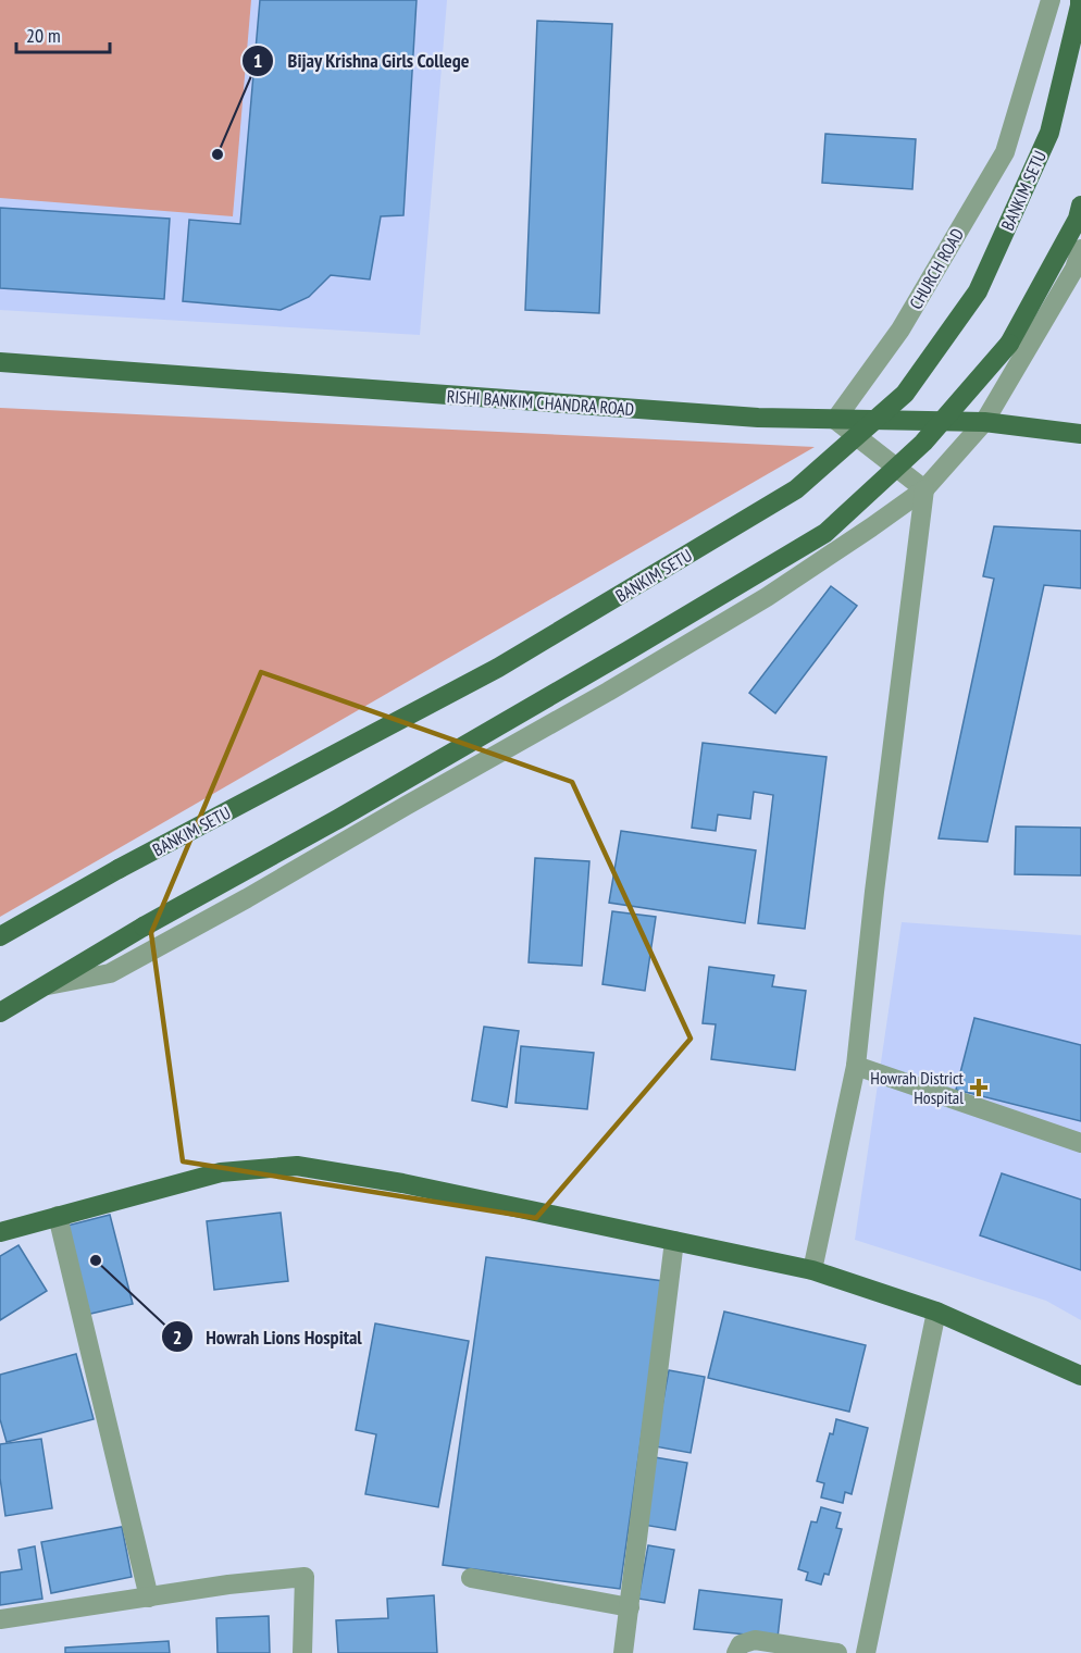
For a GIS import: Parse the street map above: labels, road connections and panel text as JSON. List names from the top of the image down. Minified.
{"streets":{"main road":["BANKIM SETU","RISHI BANKIM CHANDRA ROAD"],"street":["CHURCH ROAD"]},"crossings":[["CHURCH ROAD","RISHI BANKIM CHANDRA ROAD"]],"places":{"other":["Bijay Krishna Girls College","Howrah Lions Hospital"],"health":["Howrah District Hospital"]},"scale_bar":"20 m"}
